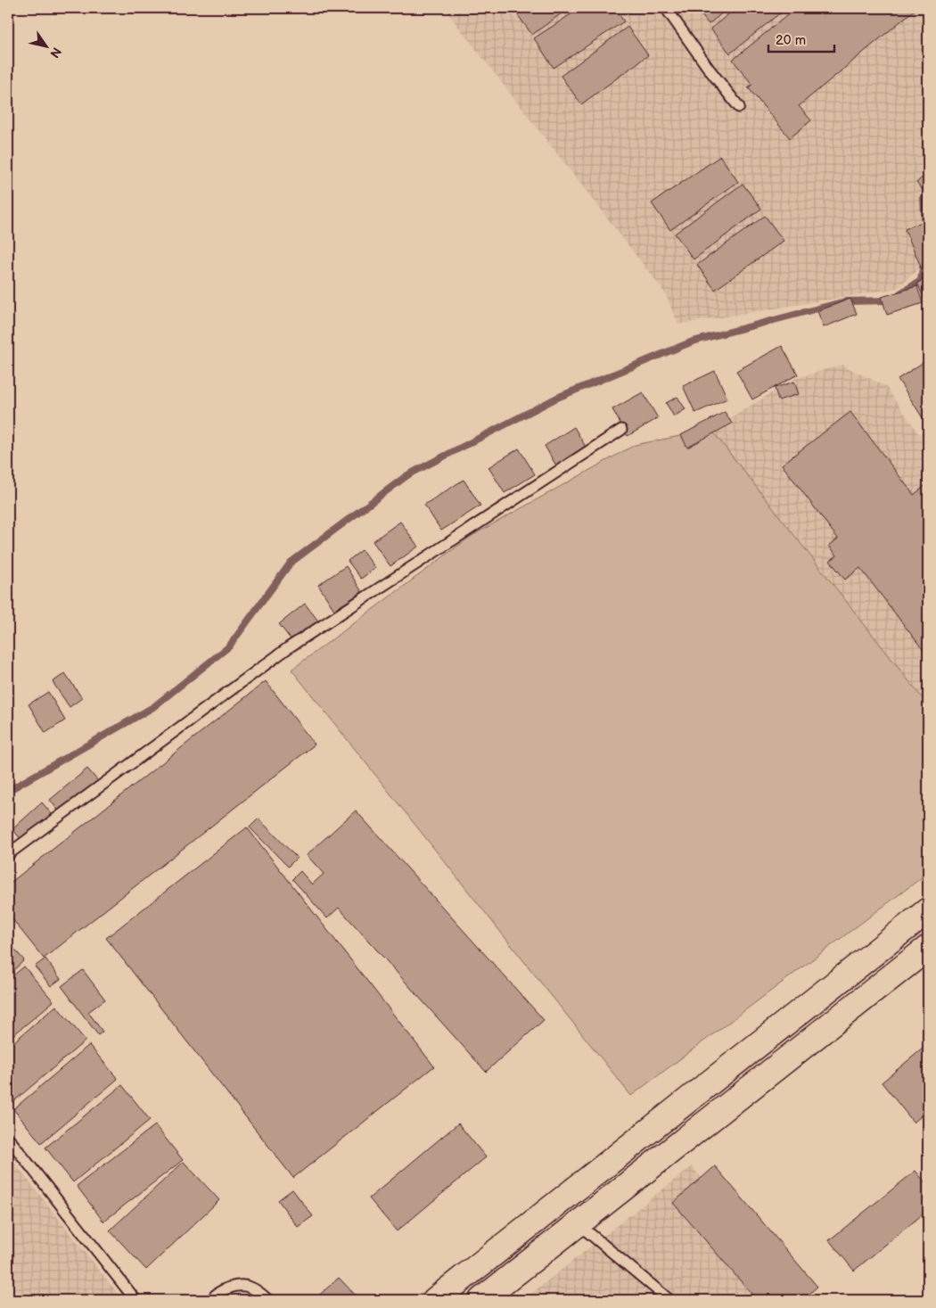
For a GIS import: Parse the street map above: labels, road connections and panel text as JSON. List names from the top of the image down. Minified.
{"scale_bar":"20 m","north":"bottom right"}
